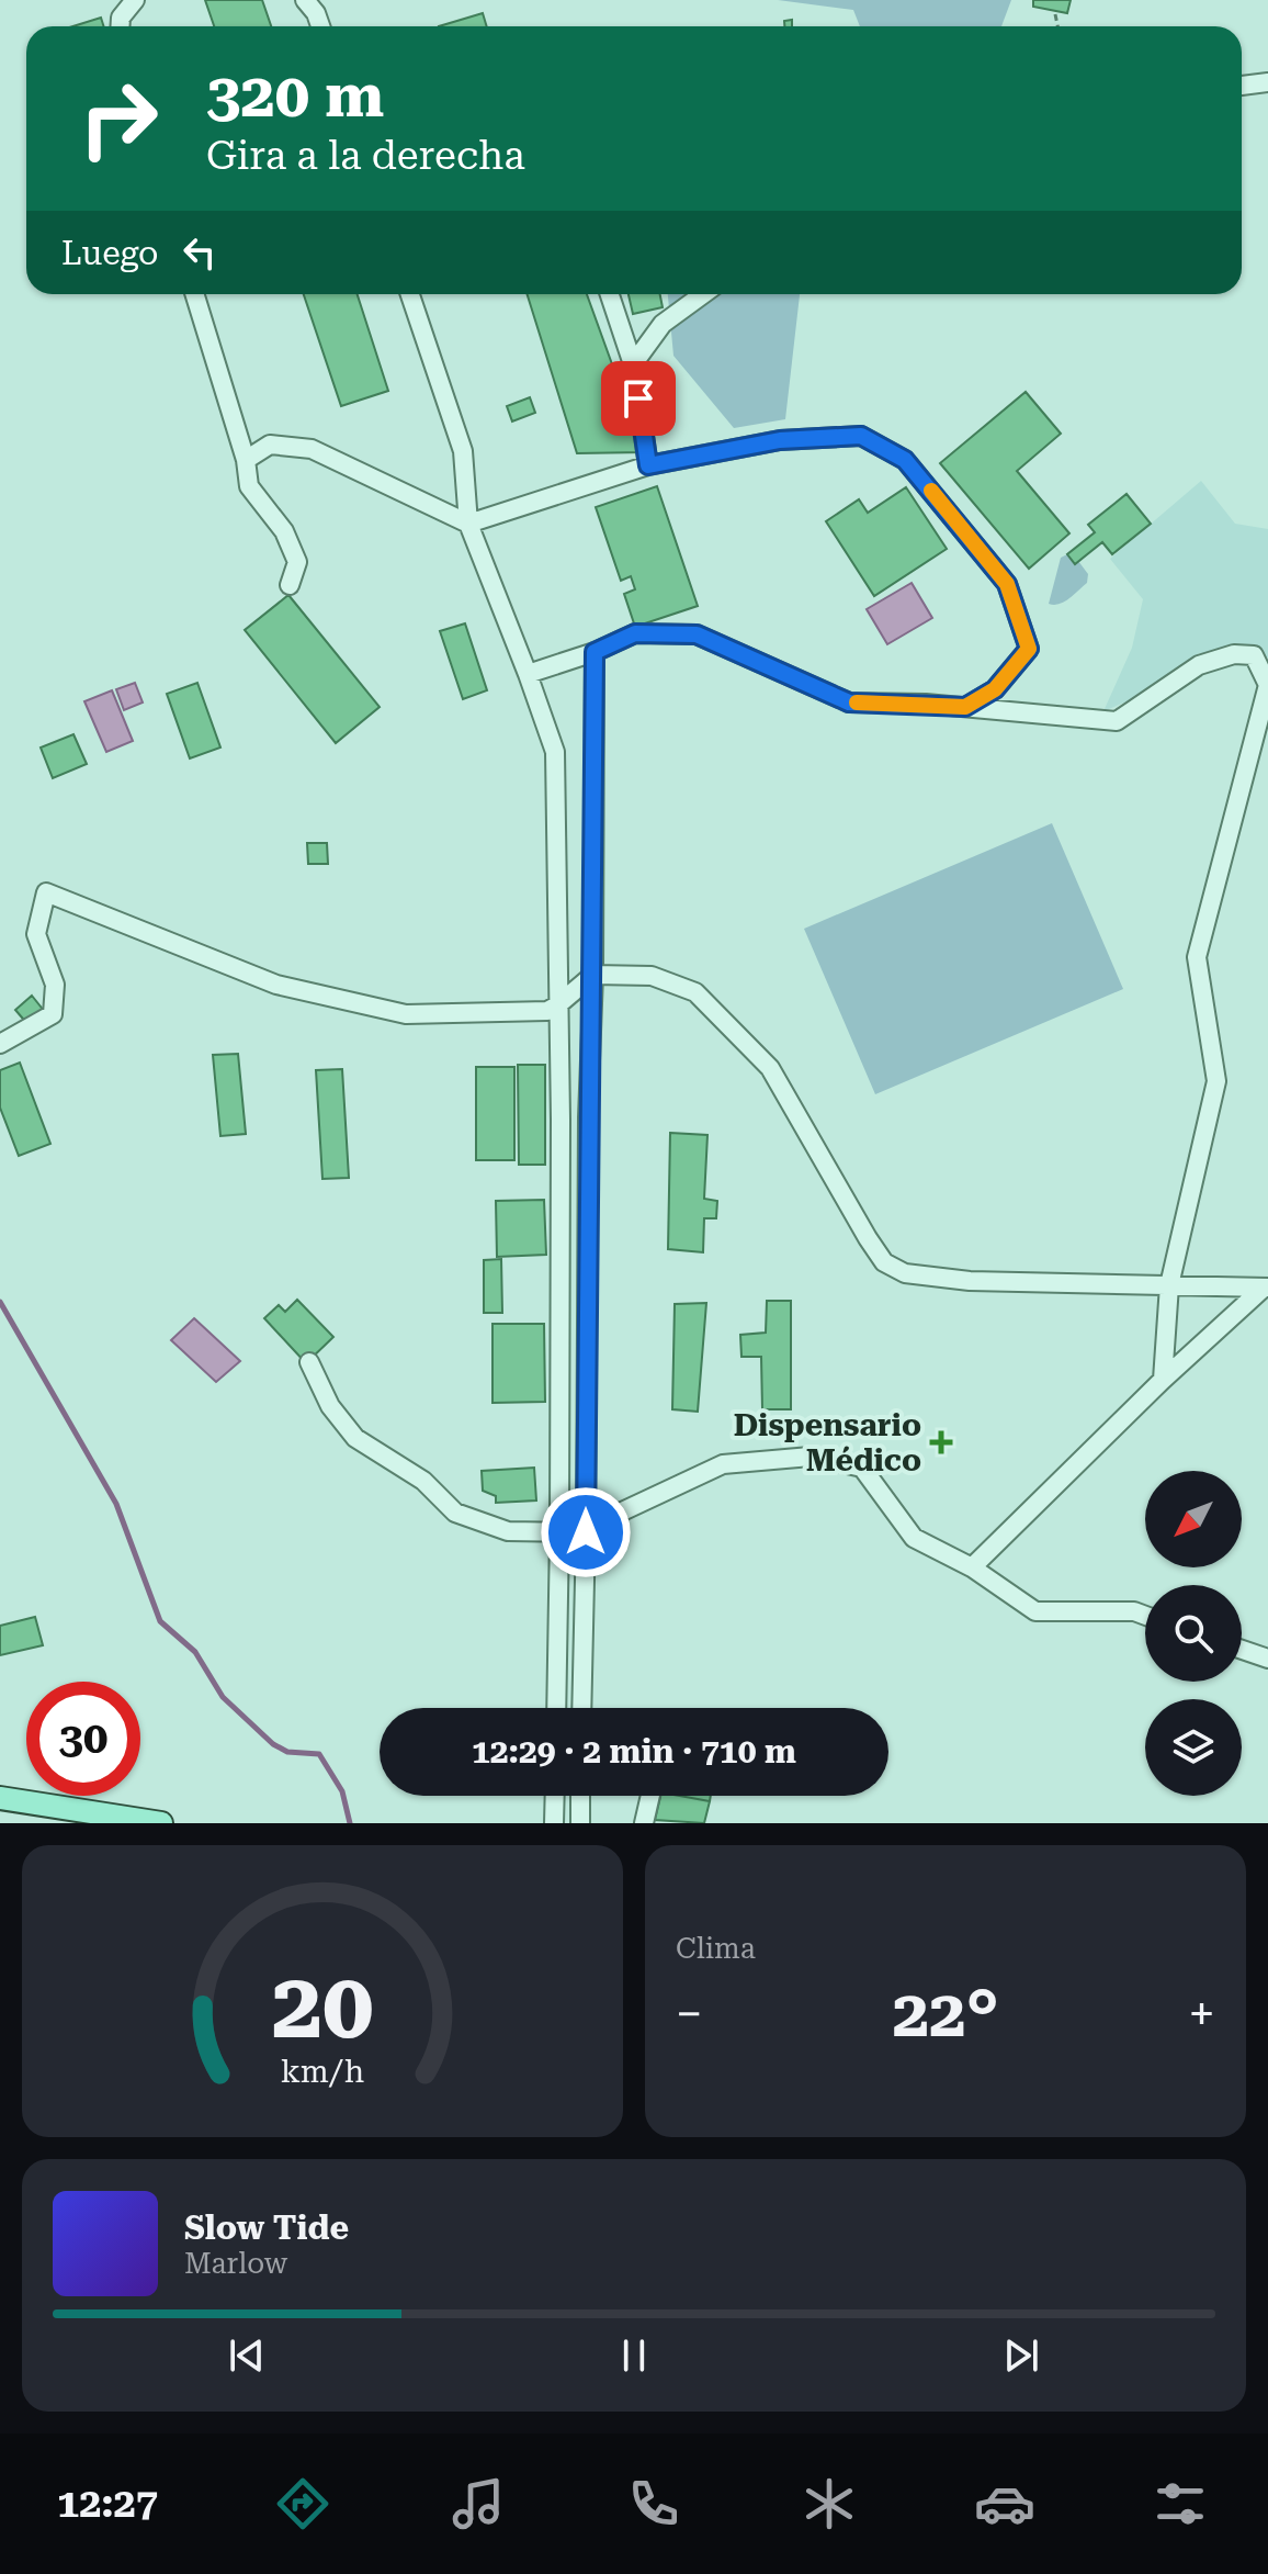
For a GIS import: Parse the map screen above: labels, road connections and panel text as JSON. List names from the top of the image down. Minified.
{"places":{"health":["Dispensario Médico"]},"north":"bottom left","page":{"turn":["320 m","Gira a la derecha"],"then":"Luego","limit":"30","trip":"12:29 · 2 min · 710 m","tile":"Clima","heat":["−","22°","+"],"song":["Slow Tide","Marlow"],"tabs":"12:27","gauge":["20","km/h"]}}
